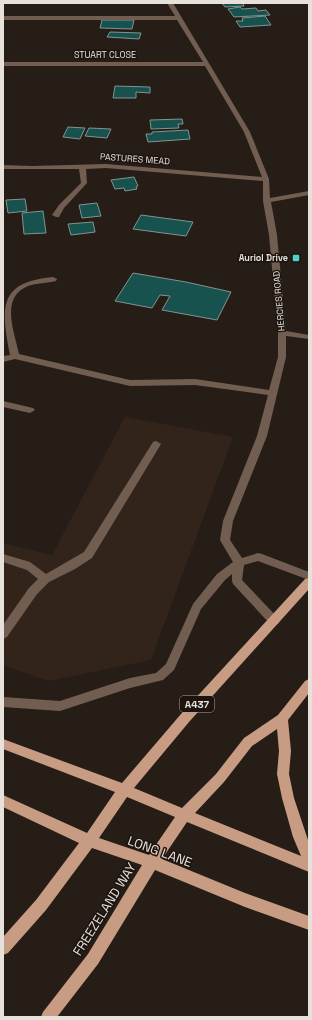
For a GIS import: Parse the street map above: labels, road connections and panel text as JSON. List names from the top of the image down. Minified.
{"streets":{"main road":["A437","LONG LANE","FREEZELAND WAY"],"street":["STUART CLOSE","PASTURES MEAD","HERCIES ROAD"]},"crossings":[["STUART CLOSE","HERCIES ROAD"],["PASTURES MEAD","HERCIES ROAD"],["LONG LANE","FREEZELAND WAY"]],"places":{"transit":["Auriol Drive"]}}
